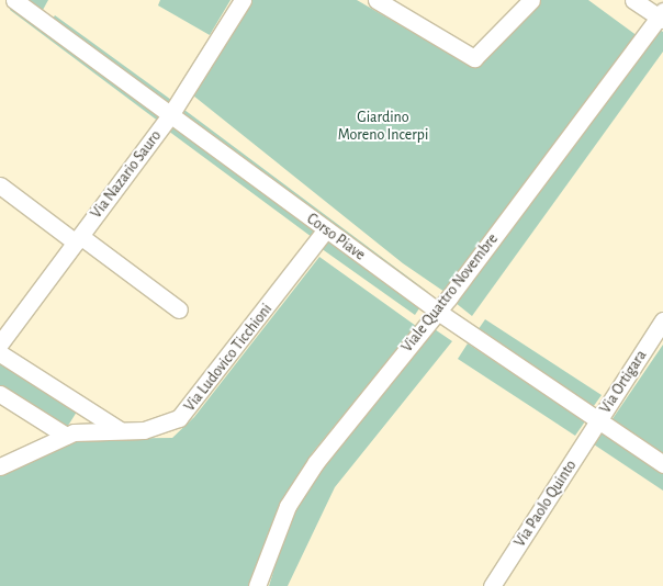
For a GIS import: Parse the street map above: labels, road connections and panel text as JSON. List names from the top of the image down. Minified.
{"streets":{"street":["Via Nazario Sauro","Corso Piave","Viale Quattro Novembre","Via Ludovico Ticchioni","Via Ortigara","Via Paolo Quinto"]},"crossings":[["Via Nazario Sauro","Corso Piave"],["Corso Piave","Viale Quattro Novembre"],["Corso Piave","Via Ludovico Ticchioni"],["Corso Piave","Via Ortigara"],["Corso Piave","Via Paolo Quinto"],["Via Ortigara","Via Paolo Quinto"]],"parks":["Giardino Moreno Incerpi"]}
